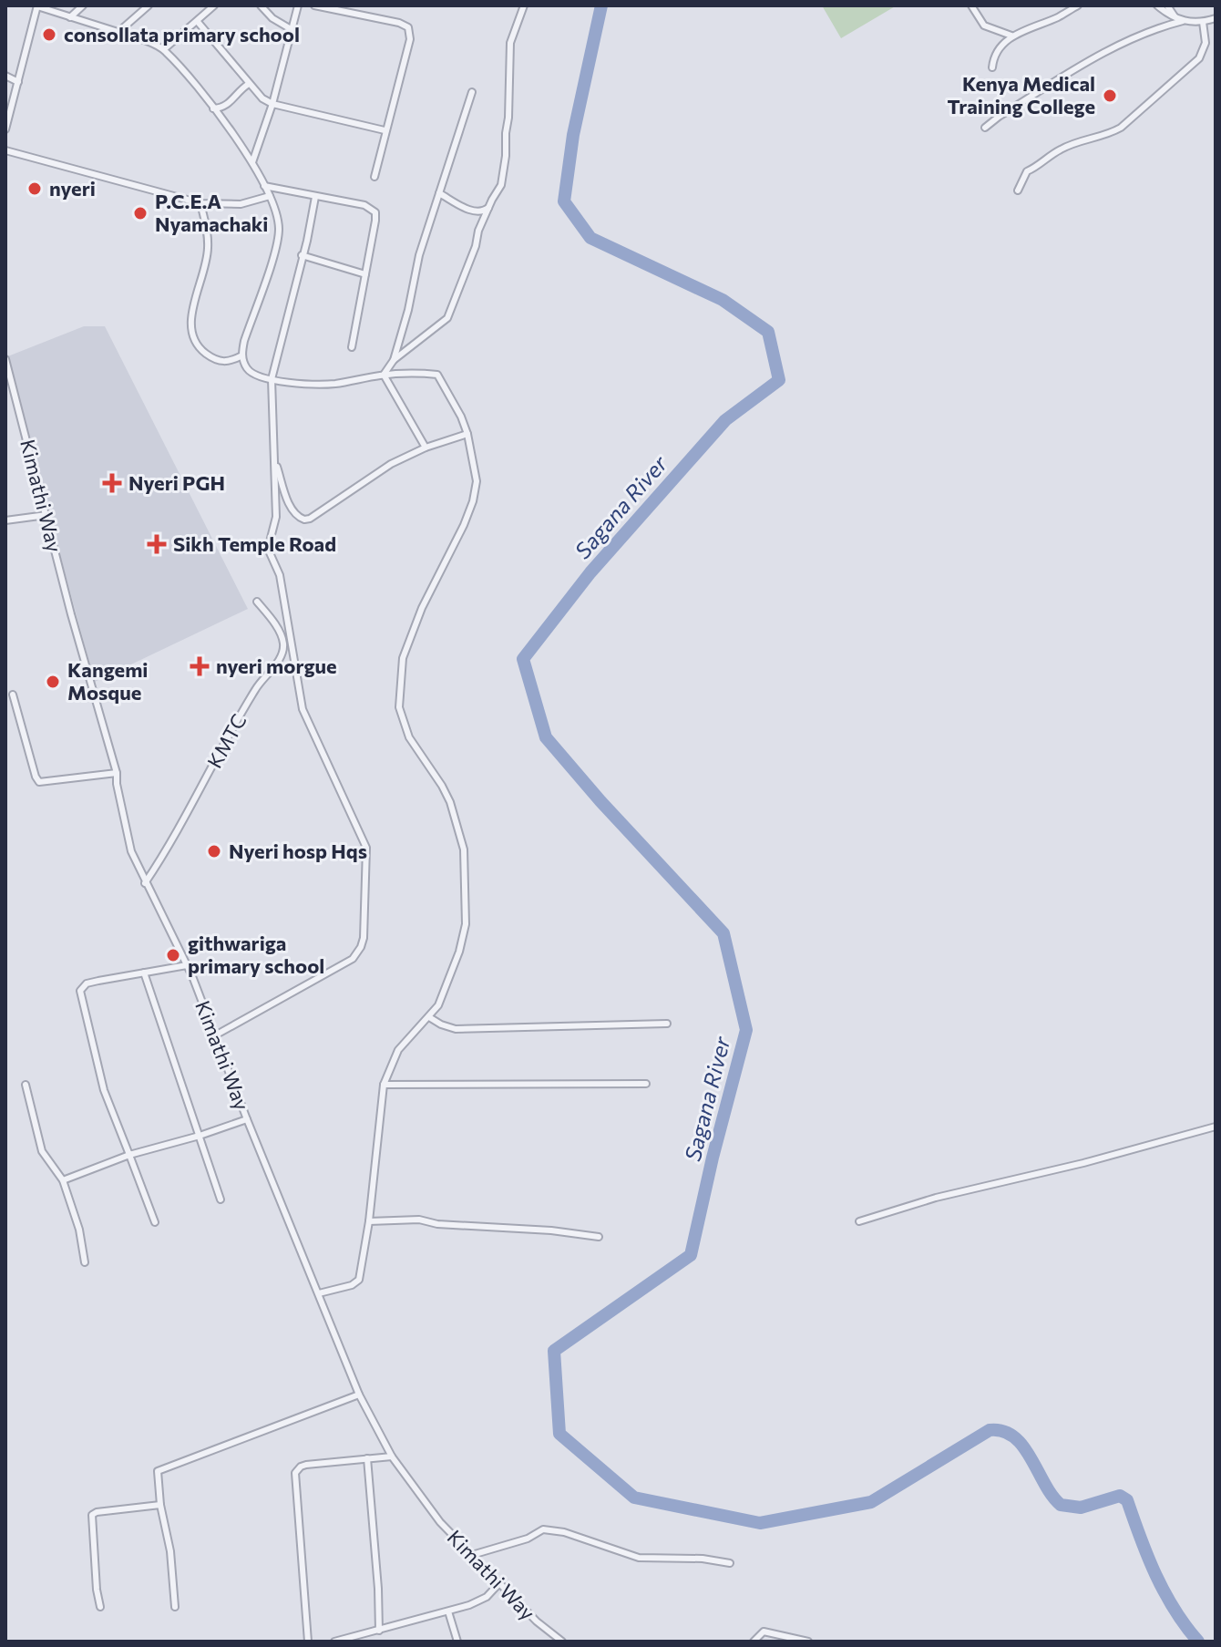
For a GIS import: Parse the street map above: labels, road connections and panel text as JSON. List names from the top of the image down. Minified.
{"streets":{"street":["Kimathi Way","KMTC"]},"crossings":[["Kimathi Way","KMTC"]],"water":["Sagana River"],"places":{"other":["consollata primary school","Kenya Medical Training College","nyeri","P.C.E.A Nyamachaki","Kangemi Mosque","Nyeri hosp Hqs","githwariga primary school"],"health":["Nyeri PGH","Sikh Temple Road","nyeri morgue"]}}
